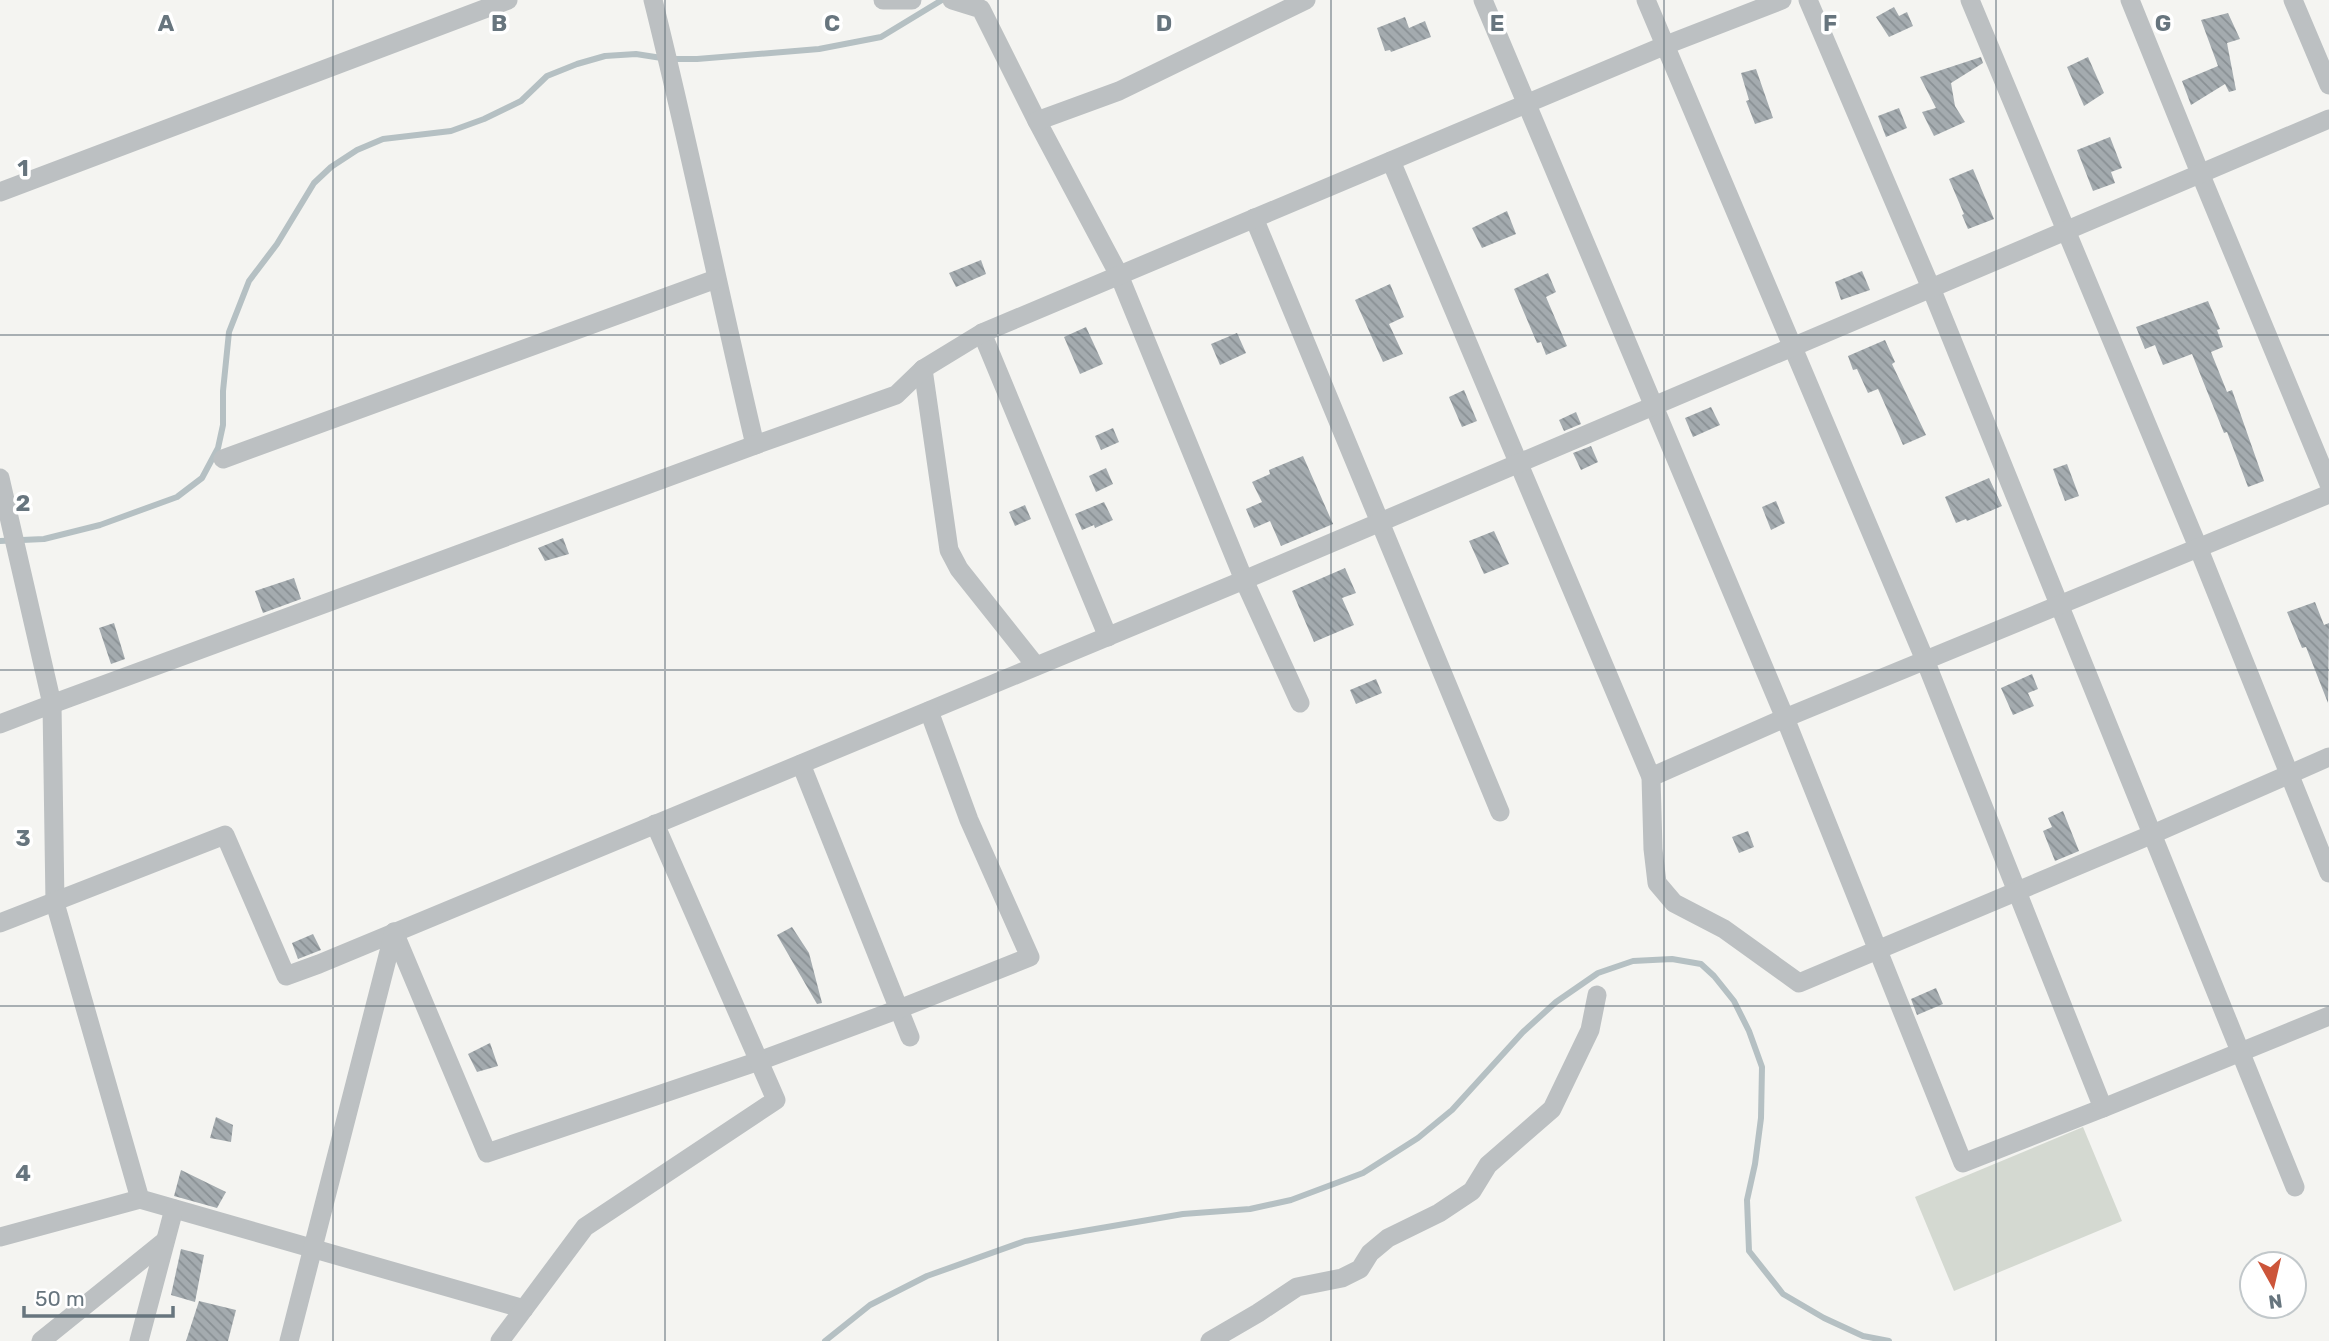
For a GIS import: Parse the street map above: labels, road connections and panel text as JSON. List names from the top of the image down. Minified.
{"scale_bar":"50 m","north":"bottom","grid":{"columns":["A","B","C","D","E","F","G"],"rows":["1","2","3","4"]}}
